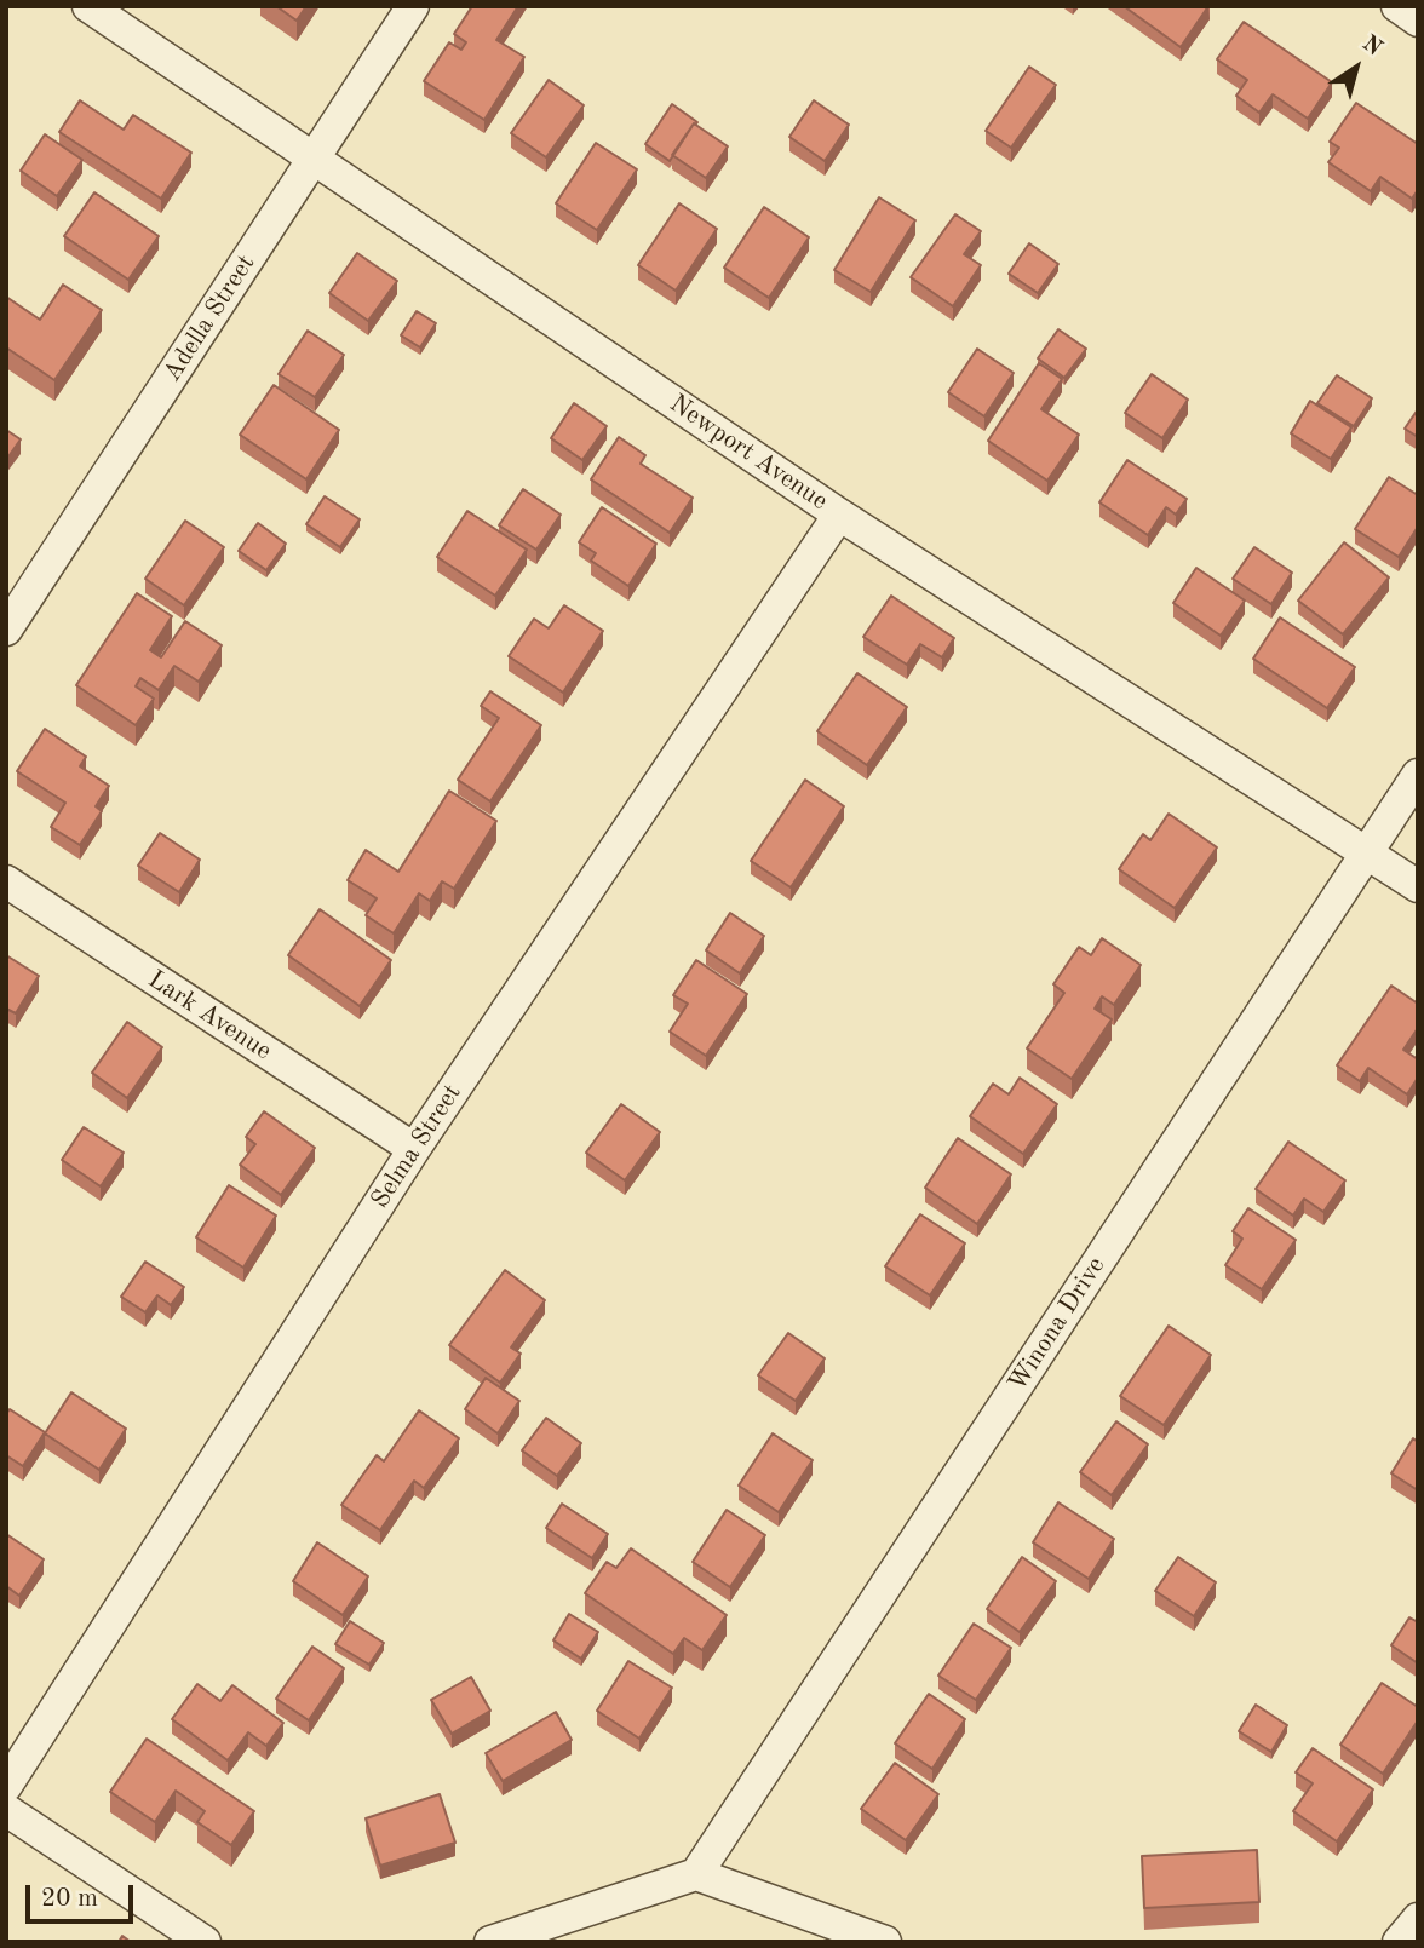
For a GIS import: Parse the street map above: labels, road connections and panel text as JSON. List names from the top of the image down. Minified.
{"streets":{"street":["Adella Street","Newport Avenue","Lark Avenue","Selma Street","Winona Drive"]},"crossings":[["Adella Street","Newport Avenue"],["Newport Avenue","Selma Street"],["Newport Avenue","Winona Drive"],["Lark Avenue","Selma Street"]],"scale_bar":"20 m","north":"top right"}
